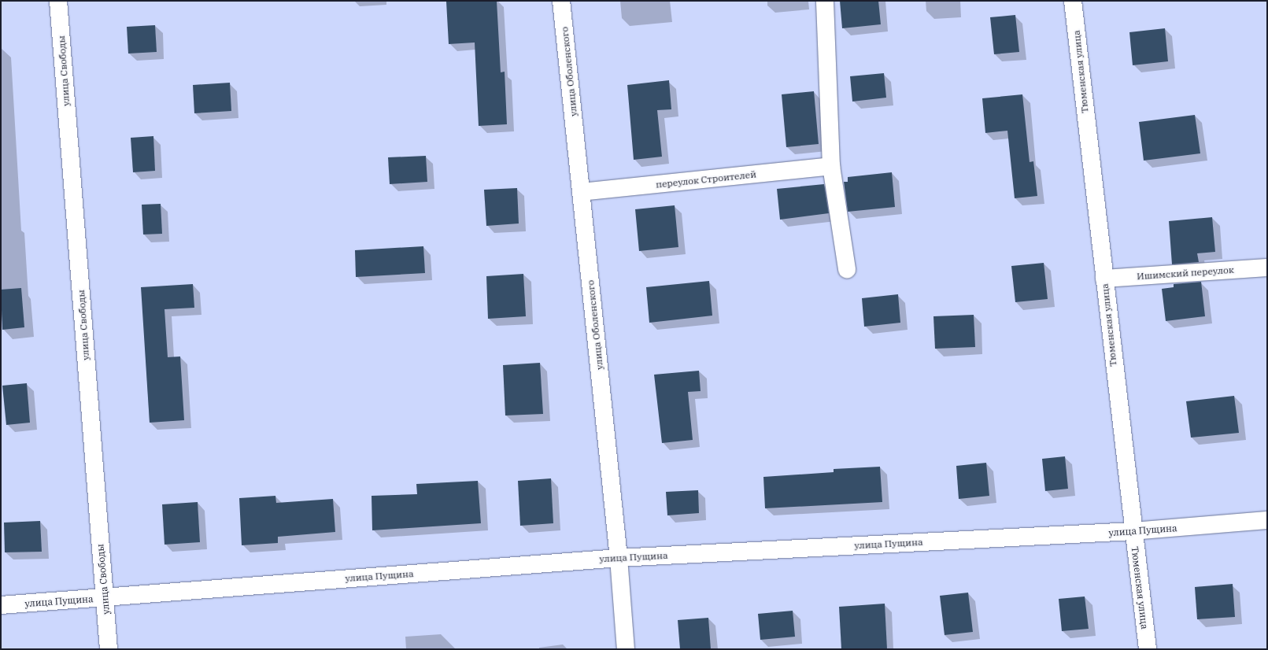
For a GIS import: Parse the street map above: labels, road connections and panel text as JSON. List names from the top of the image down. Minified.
{"streets":{"street":["улица Свободы","улица Оболенского","Тюменская улица","переулок Строителей","Ишимский переулок","улица Пущина"]},"crossings":[["улица Свободы","улица Пущина"],["улица Оболенского","переулок Строителей"],["улица Оболенского","улица Пущина"],["Тюменская улица","Ишимский переулок"],["Тюменская улица","улица Пущина"]]}
